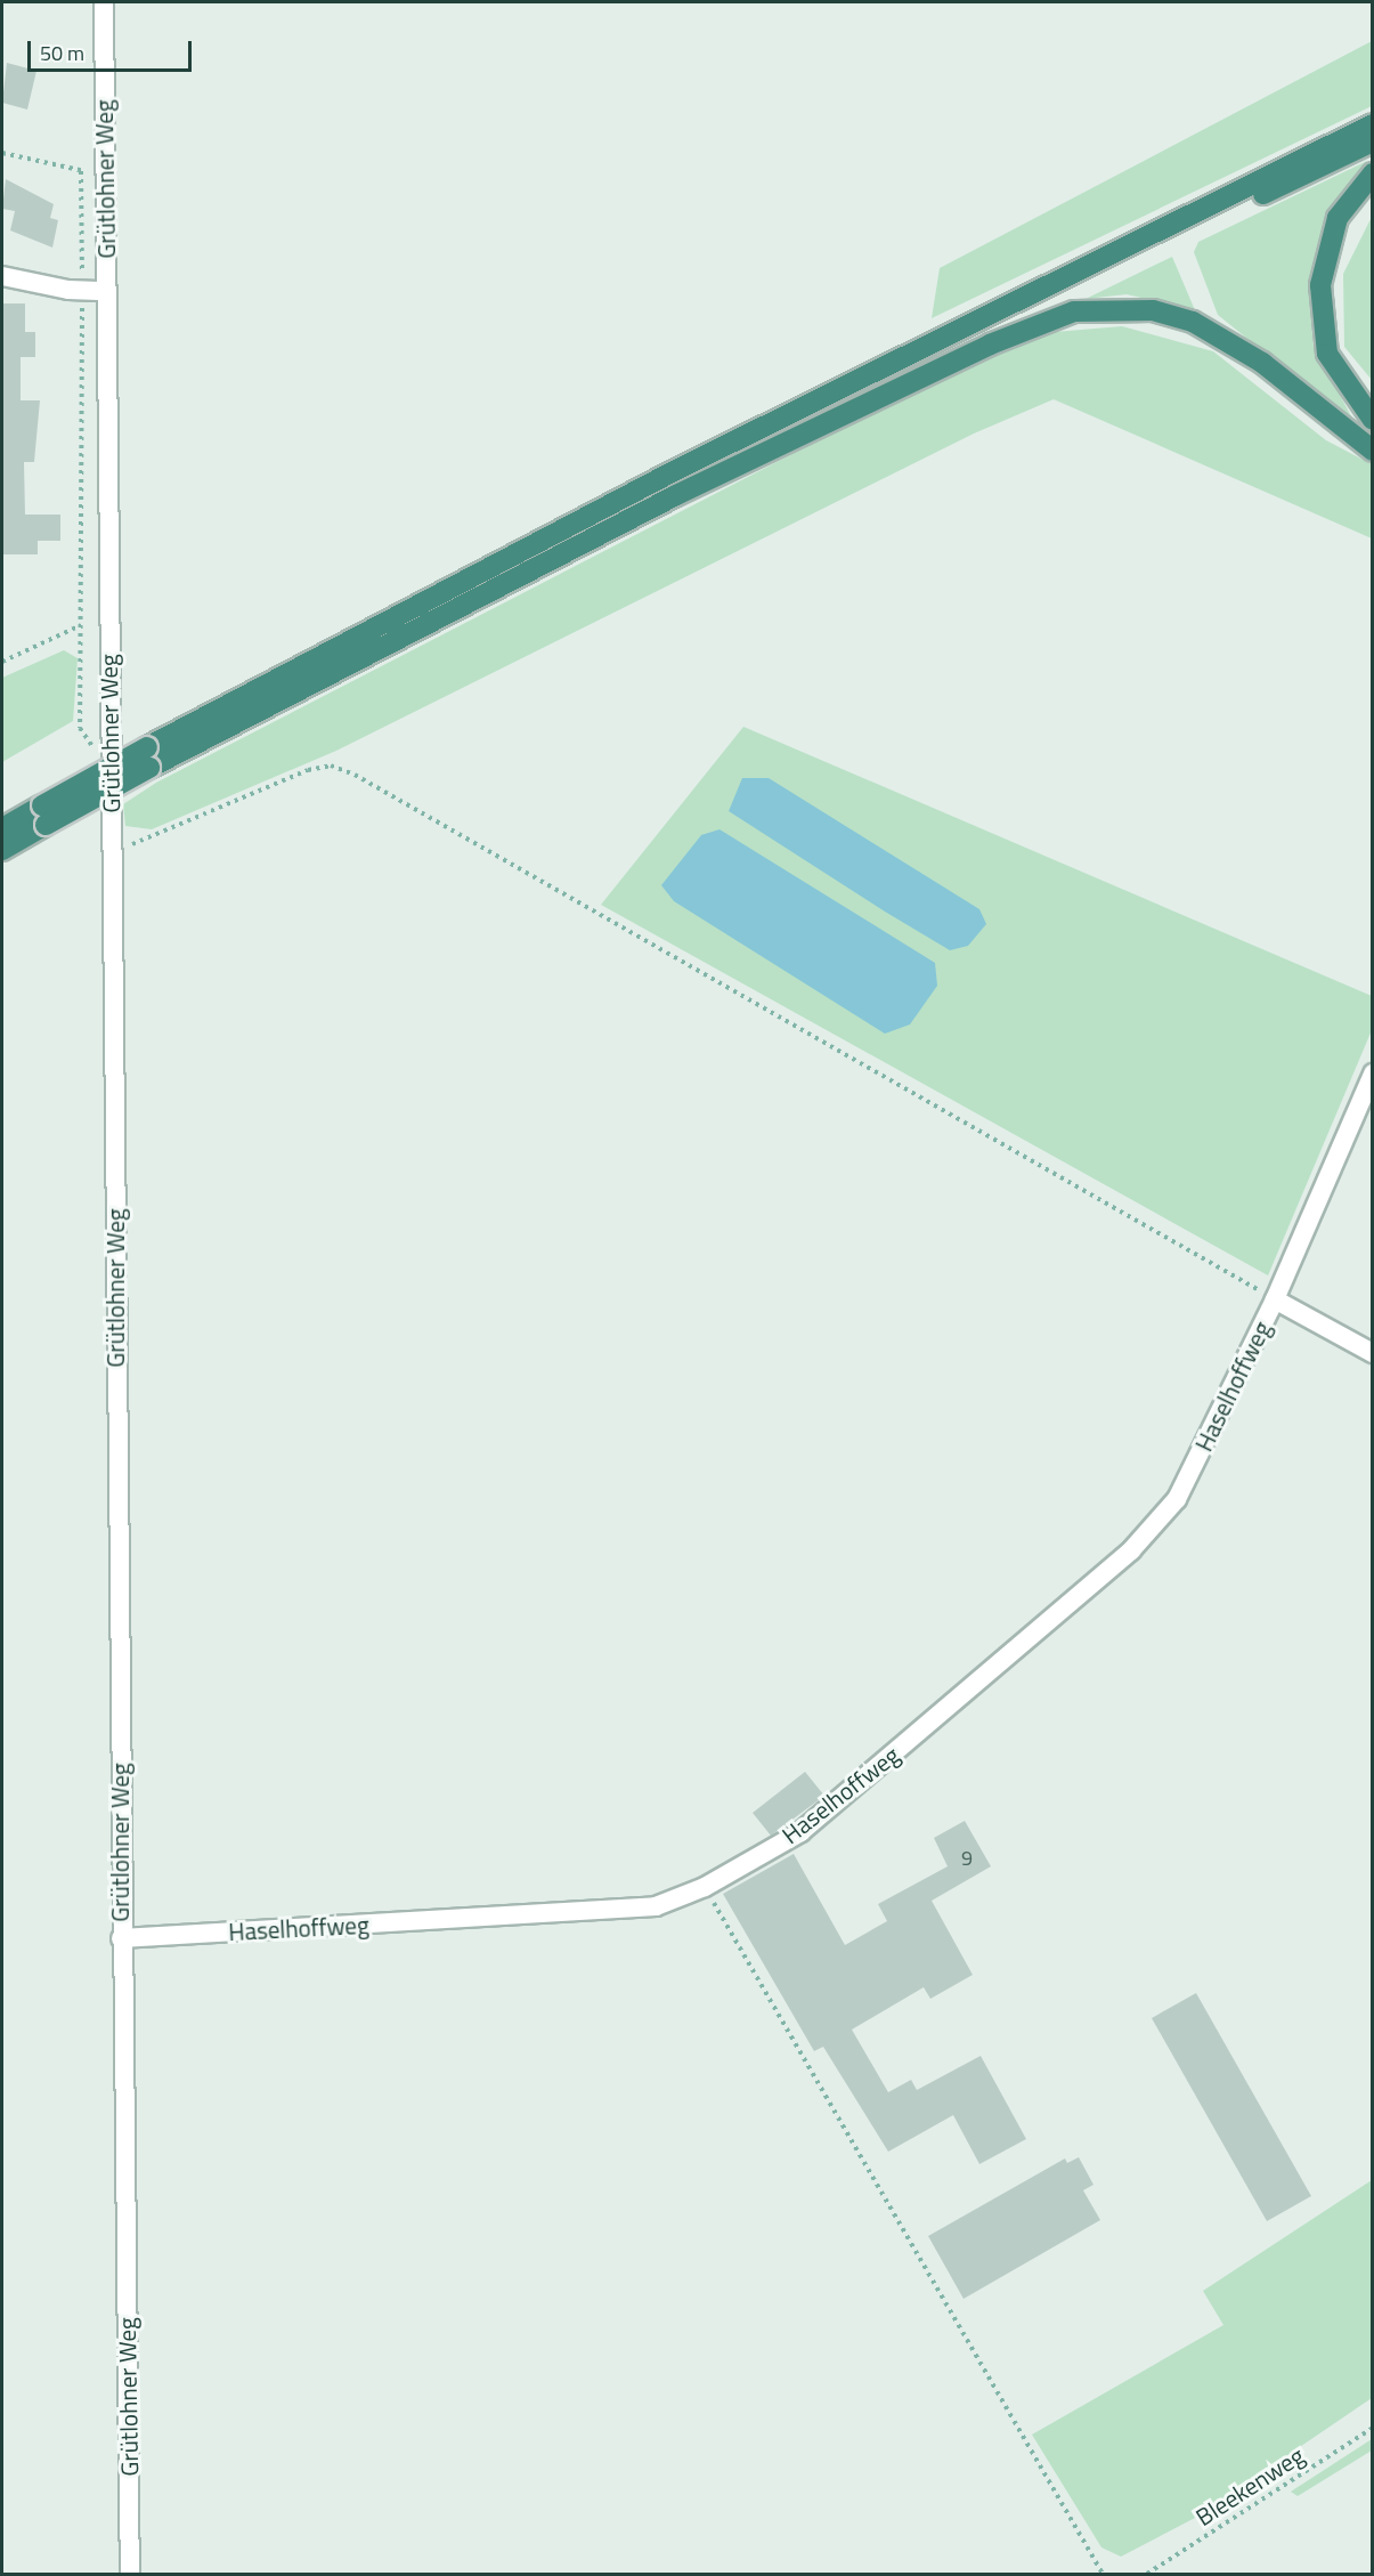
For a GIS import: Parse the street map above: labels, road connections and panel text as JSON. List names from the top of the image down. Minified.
{"streets":{"street":["Grütlohner Weg","Haselhoffweg"],"path":["Bleekenweg"]},"crossings":[["Grütlohner Weg","Haselhoffweg"]],"house_numbers":["9"],"scale_bar":"50 m"}
